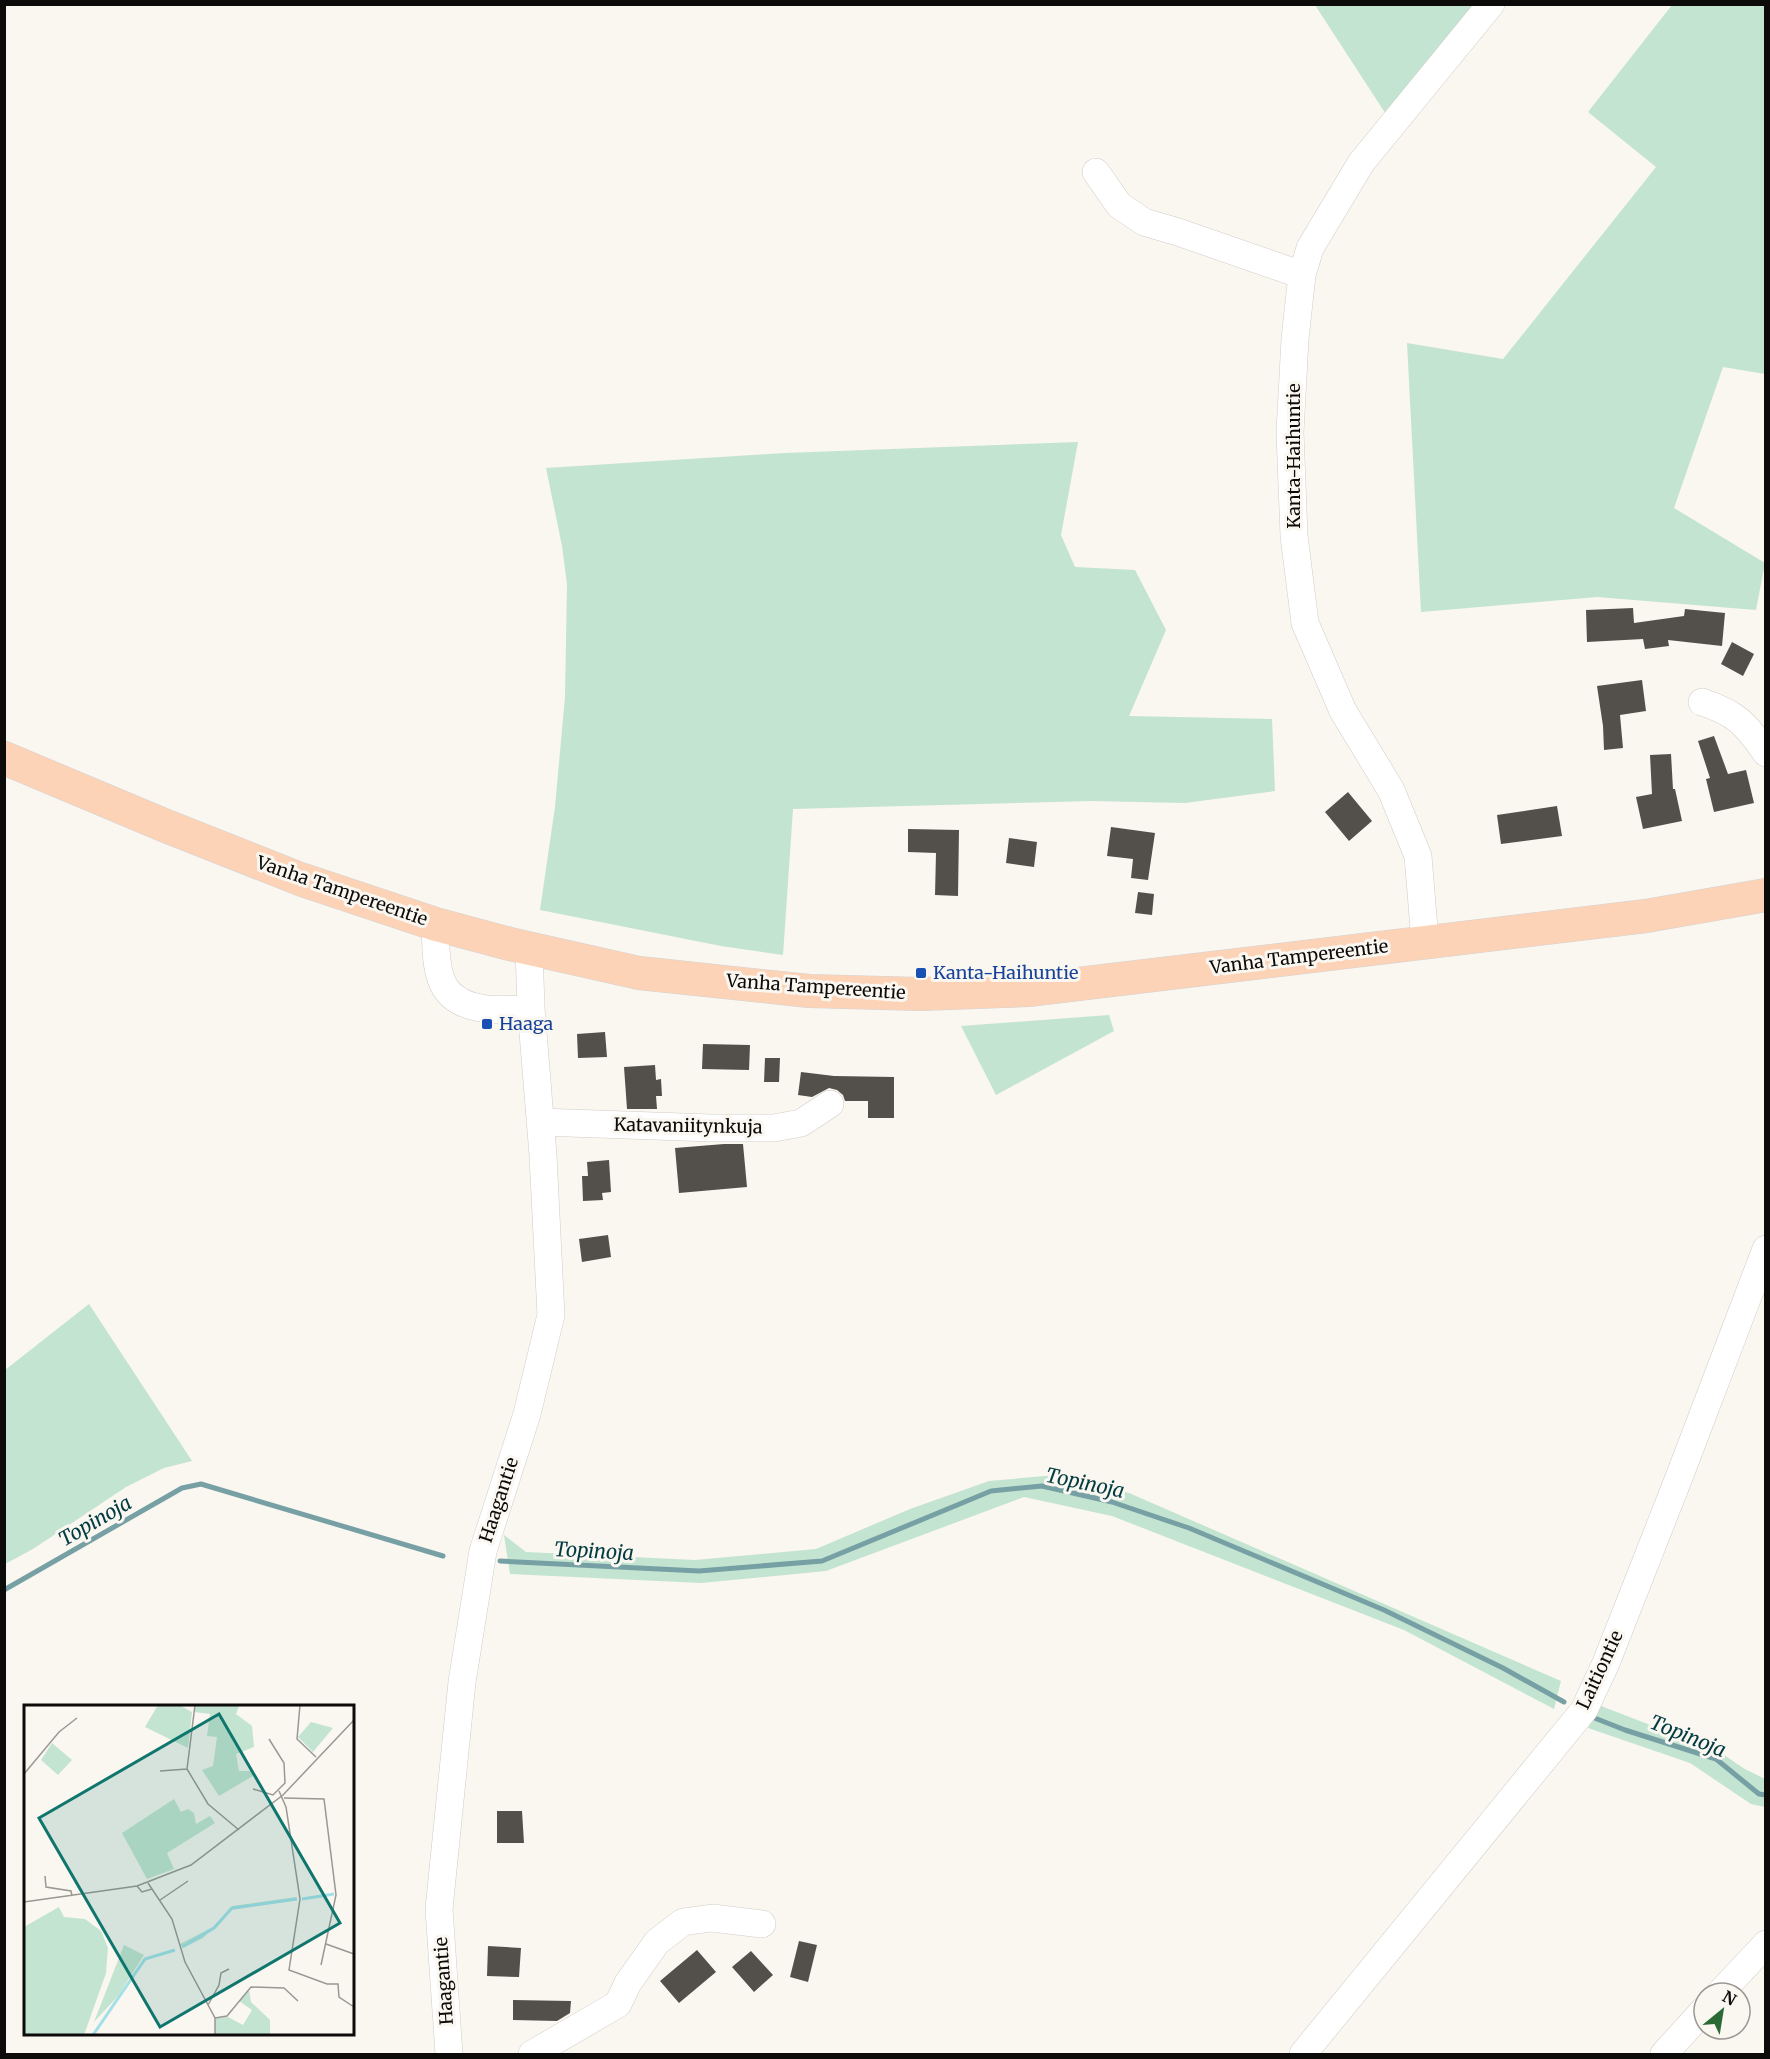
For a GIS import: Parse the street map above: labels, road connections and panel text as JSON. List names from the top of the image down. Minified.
{"streets":{"main road":["Vanha Tampereentie"],"street":["Kanta-Haihuntie","Katavaniitynkuja","Haagantie","Laitiontie"]},"crossings":[["Kanta-Haihuntie","Vanha Tampereentie"],["Vanha Tampereentie","Haagantie"],["Katavaniitynkuja","Haagantie"]],"water":["Topinoja"],"places":{"transit":["Kanta-Haihuntie","Haaga"]},"north":"top right"}
